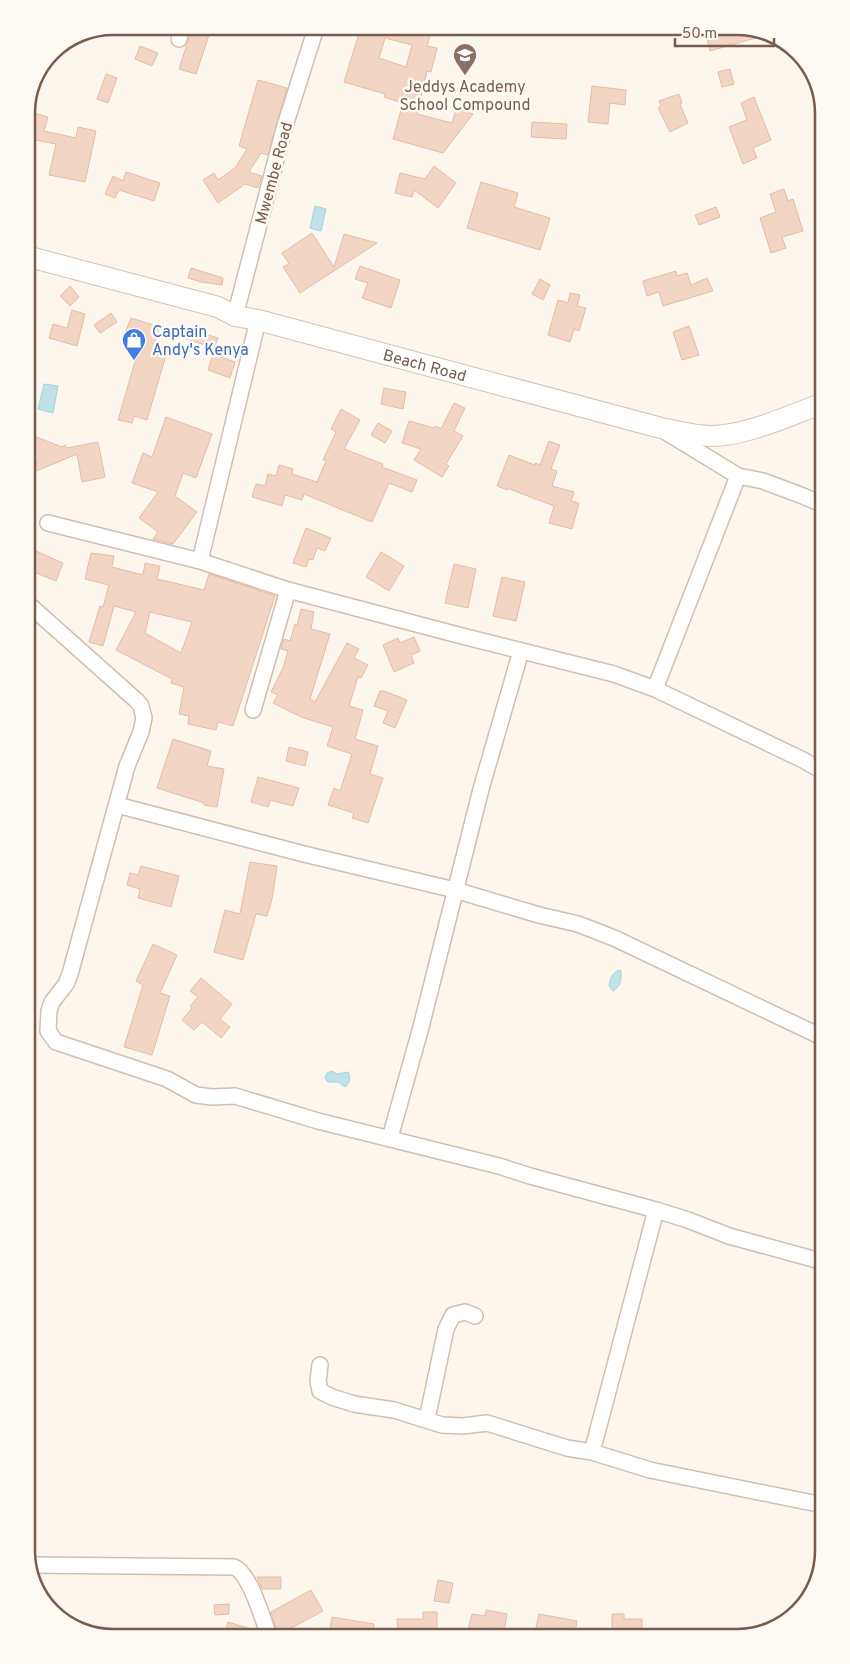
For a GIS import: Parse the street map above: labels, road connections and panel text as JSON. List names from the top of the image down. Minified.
{"streets":{"main road":["Beach Road"],"street":["Mwembe Road"]},"crossings":[["Mwembe Road","Beach Road"]],"places":{"school or university":["Jeddys Academy School Compound"],"shop":["Captain Andy's Kenya"]},"scale_bar":"50 m"}
